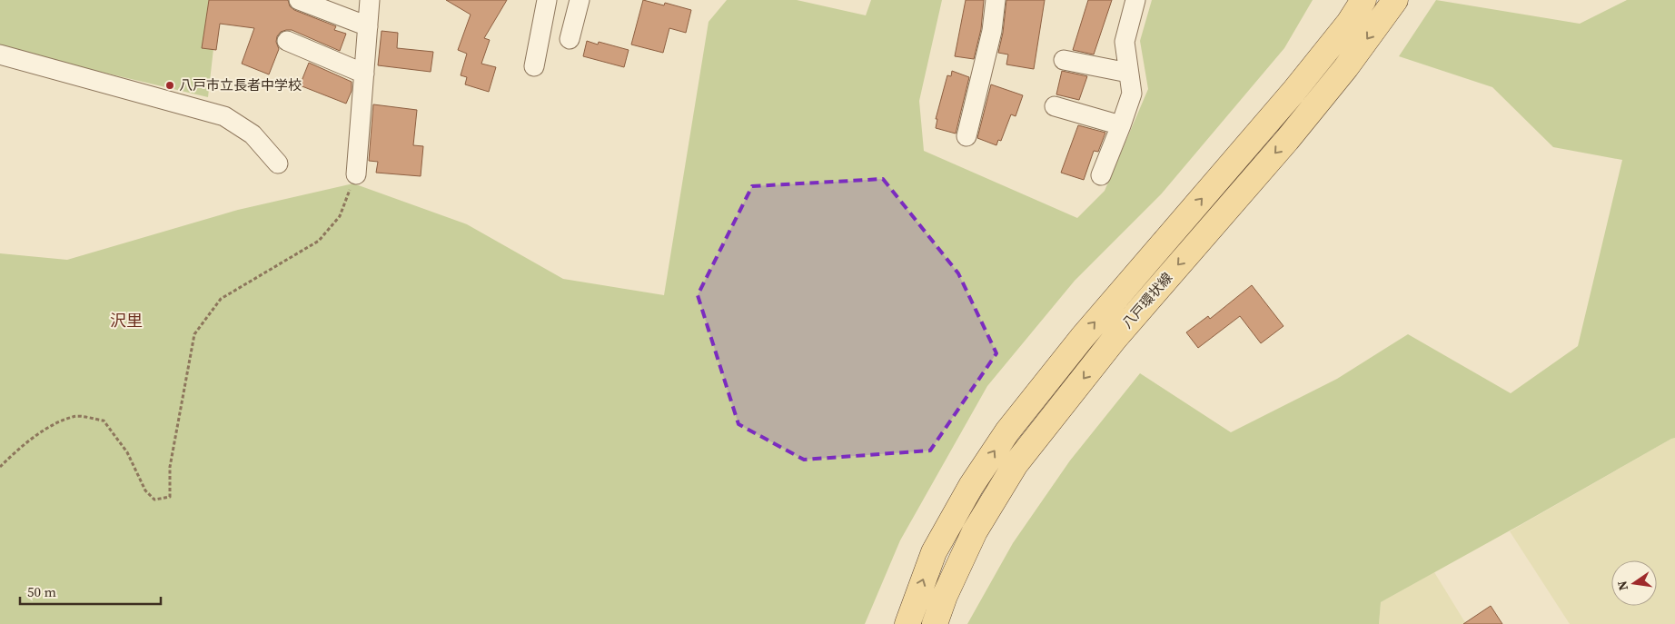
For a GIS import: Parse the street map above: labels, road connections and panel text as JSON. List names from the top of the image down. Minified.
{"streets":{"main road":["八戸環状線"]},"districts":["沢里"],"places":["八戸市立長者中学校"],"scale_bar":"50 m","north":"left"}
